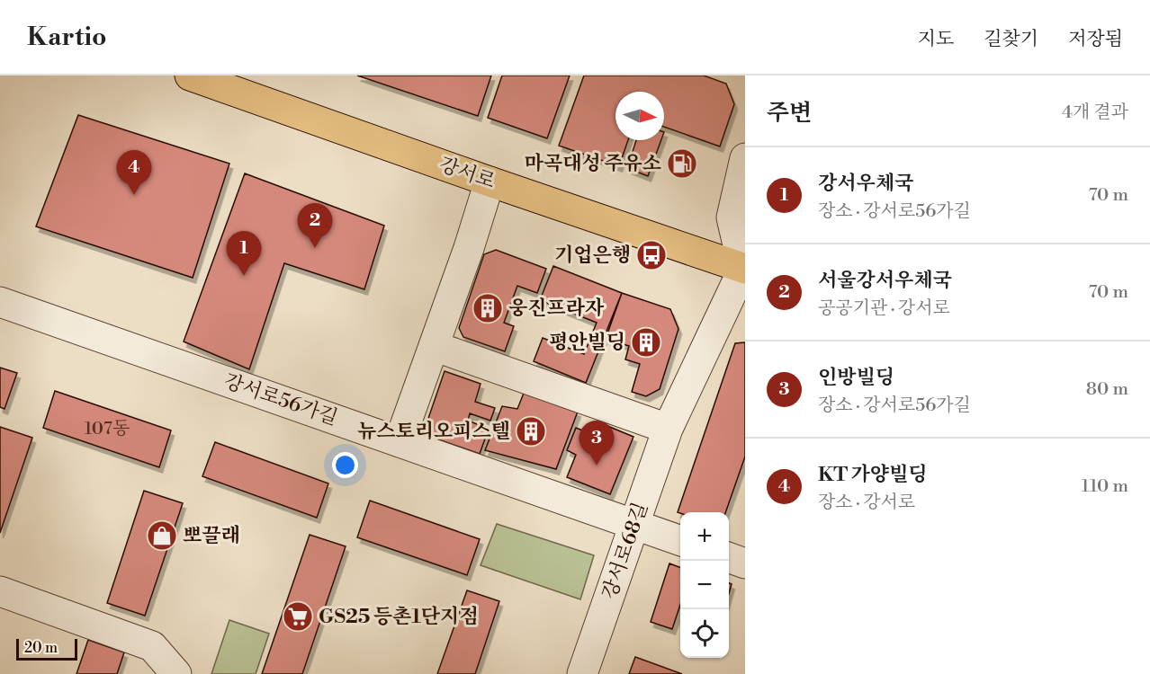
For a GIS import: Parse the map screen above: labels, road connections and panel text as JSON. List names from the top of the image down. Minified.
{"streets":{"main road":["강서로"],"street":["강서로56가길","강서로68길"]},"crossings":[["강서로","강서로68길"],["강서로56가길","강서로68길"]],"places":{"fuel station":["마곡대성 주유소"],"bus stop":["기업은행"],"building":["웅진프라자","평안빌딩","뉴스토리오피스텔"],"shop":["뽀끌래"],"supermarket":["GS25 등촌1단지점"]},"house_numbers":["107동"],"scale_bar":"20 m","north":"right","page":{"header":"Kartio","nav":["지도","길찾기","저장됨"],"heading":["주변","4개 결과"],"list":[{"mark":"1","name":"강서우체국","note":"장소 · 강서로56가길","value":"70 m"},{"mark":"2","name":"서울강서우체국","note":"공공기관 · 강서로","value":"70 m"},{"mark":"3","name":"인방빌딩","note":"장소 · 강서로56가길","value":"80 m"},{"mark":"4","name":"KT 가양빌딩","note":"장소 · 강서로","value":"110 m"}],"pins":["4","2","1","3"],"map_buttons":["+","−"],"scale":"20 m"}}
